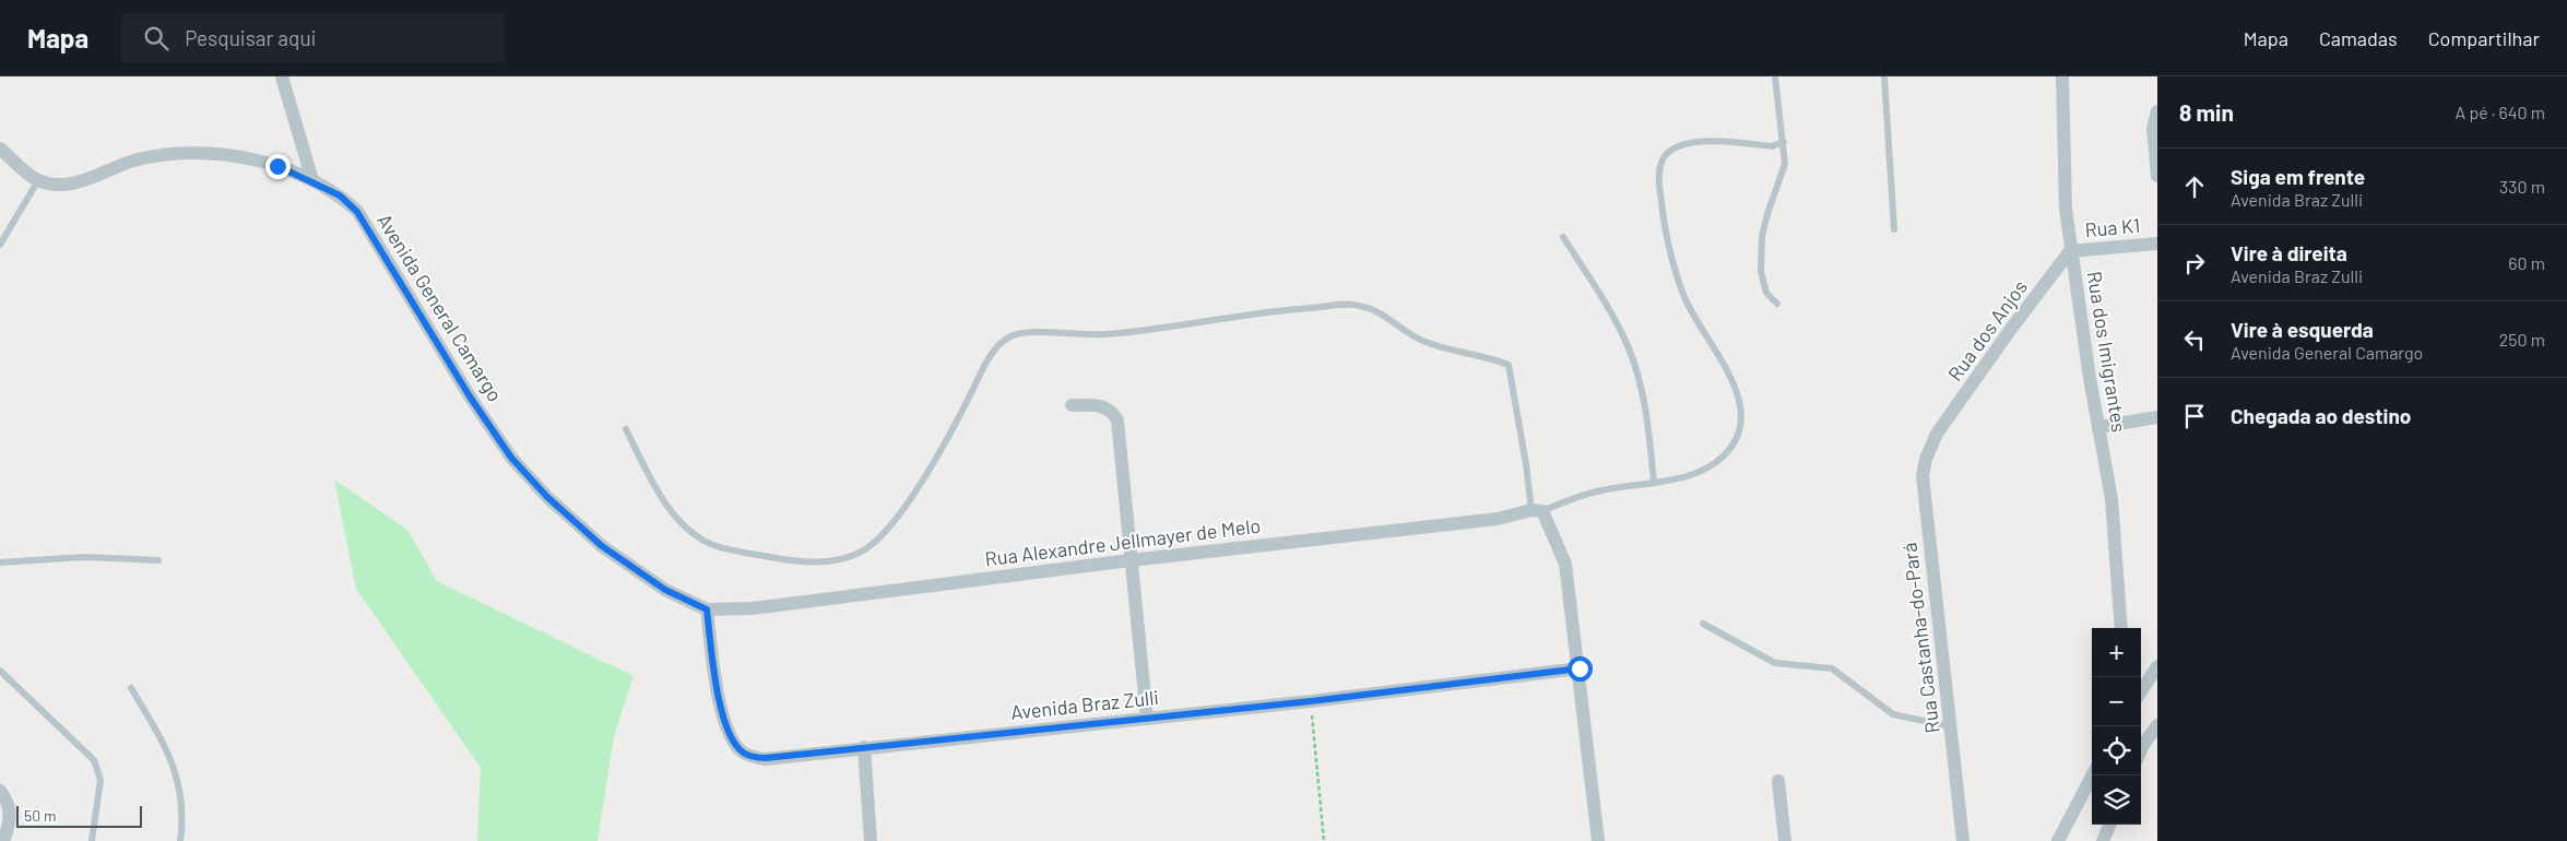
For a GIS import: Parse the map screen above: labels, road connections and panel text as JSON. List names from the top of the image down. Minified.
{"streets":{"street":["Rua K1","Avenida General Camargo","Rua dos Anjos","Rua dos Imigrantes","Rua Alexandre Jellmayer de Melo","Rua Castanha-do-Pará","Avenida Braz Zulli"]},"crossings":[["Rua K1","Rua dos Anjos"],["Rua K1","Rua dos Imigrantes"],["Avenida General Camargo","Rua Alexandre Jellmayer de Melo"],["Avenida General Camargo","Avenida Braz Zulli"],["Rua dos Anjos","Rua dos Imigrantes"],["Rua dos Anjos","Rua Castanha-do-Pará"],["Rua Alexandre Jellmayer de Melo","Avenida Braz Zulli"]],"scale_bar":"50 m","page":{"header":"Mapa","search":"Pesquisar aqui","nav":["Mapa","Camadas","Compartilhar"],"heading":["8 min","A pé · 640 m"],"list":[["Siga em frente","Avenida Braz Zulli","330 m"],["Vire à direita","Avenida Braz Zulli","60 m"],["Vire à esquerda","Avenida General Camargo","250 m"],"Chegada ao destino"],"map_buttons":["+","−"],"scale":"50 m"}}
